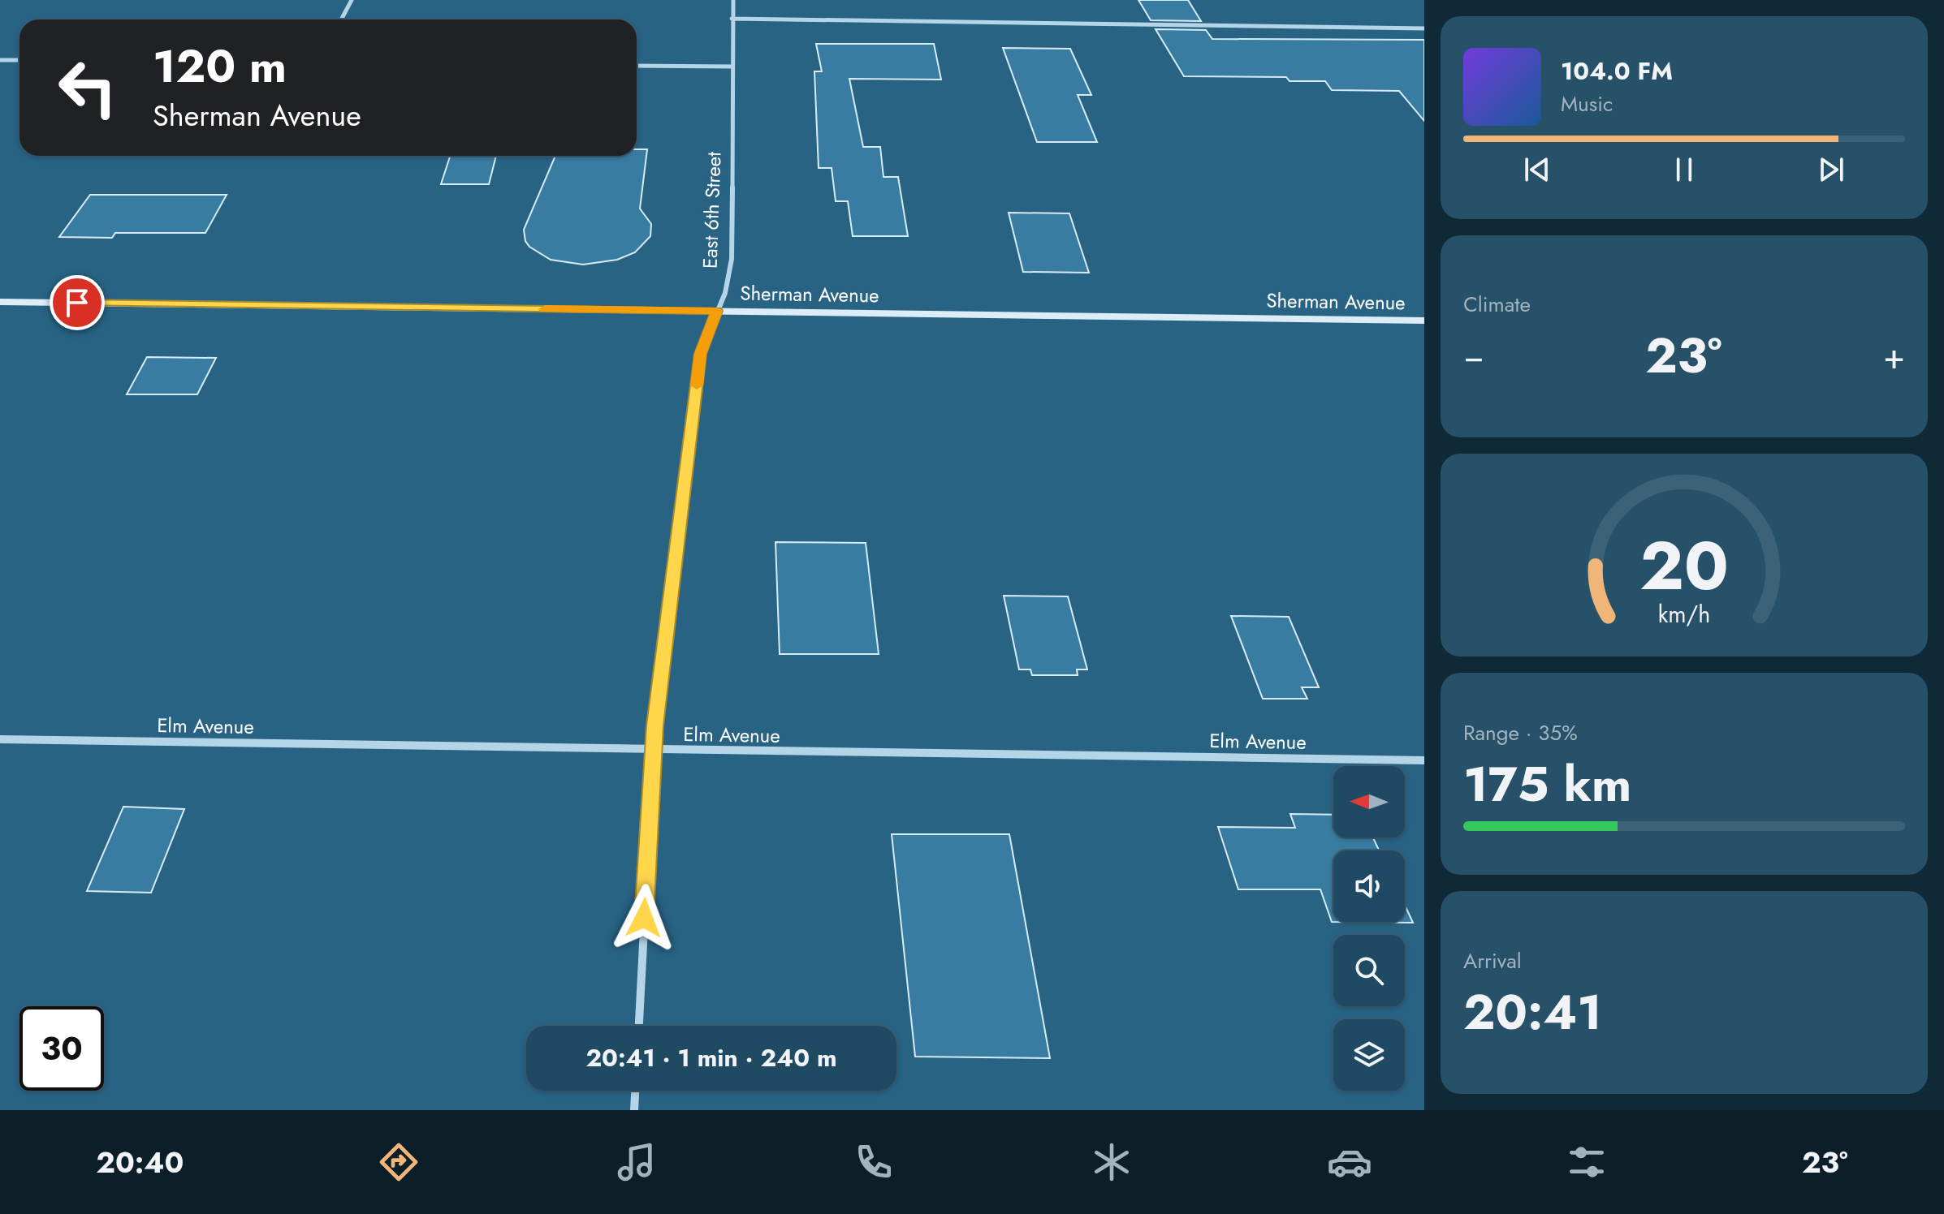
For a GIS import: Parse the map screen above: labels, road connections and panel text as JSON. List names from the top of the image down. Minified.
{"streets":{"street":["East 6th Street","Sherman Avenue","Elm Avenue"]},"crossings":[["East 6th Street","Sherman Avenue"],["East 6th Street","Elm Avenue"]],"north":"left","page":{"turn":["120 m","Sherman Avenue"],"song":["104.0 FM","Music"],"tile":["Climate",["Range · 35%","175 km"],["Arrival","20:41"]],"heat":["−","23°","+"],"limit":"30","trip":"20:41 · 1 min · 240 m","tabs":["20:40","23°"],"gauge":["20","km/h"]}}
